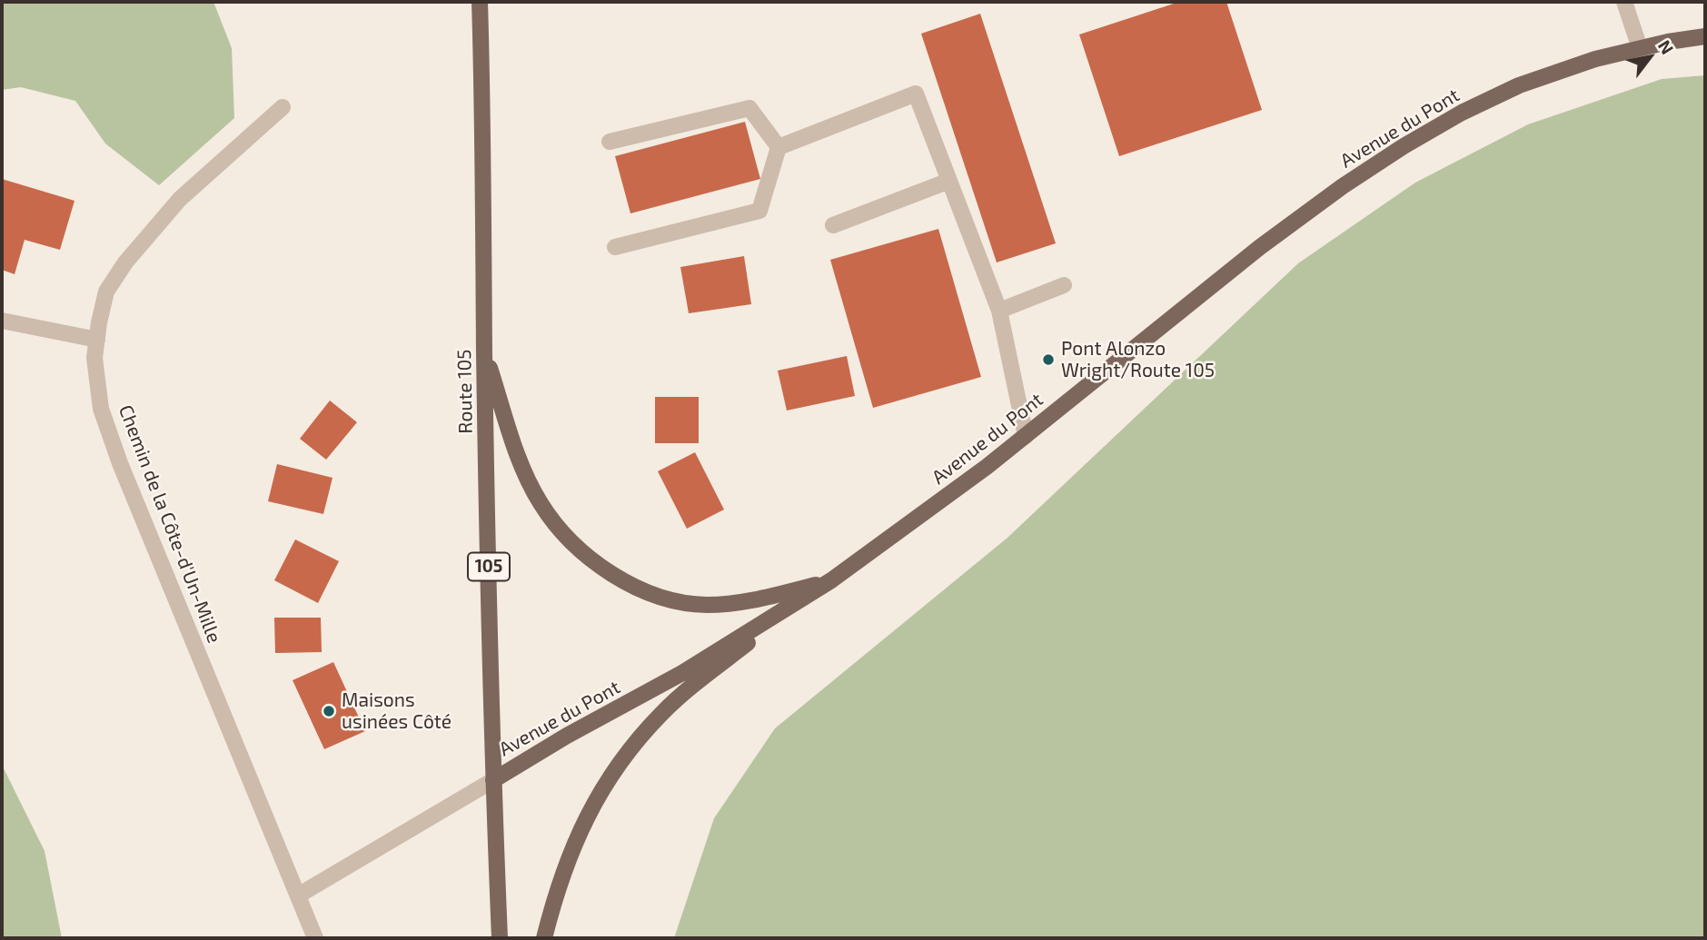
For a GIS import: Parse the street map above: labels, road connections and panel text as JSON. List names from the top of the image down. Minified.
{"streets":{"main road":["Avenue du Pont","Route 105","105"],"street":["Chemin de la Côte-d'Un-Mille"]},"crossings":[["Avenue du Pont","Route 105"],["Avenue du Pont","105"],["Route 105","105"]],"places":["Pont Alonzo Wright/Route 105","Maisons usinées Côté"],"north":"top right"}
